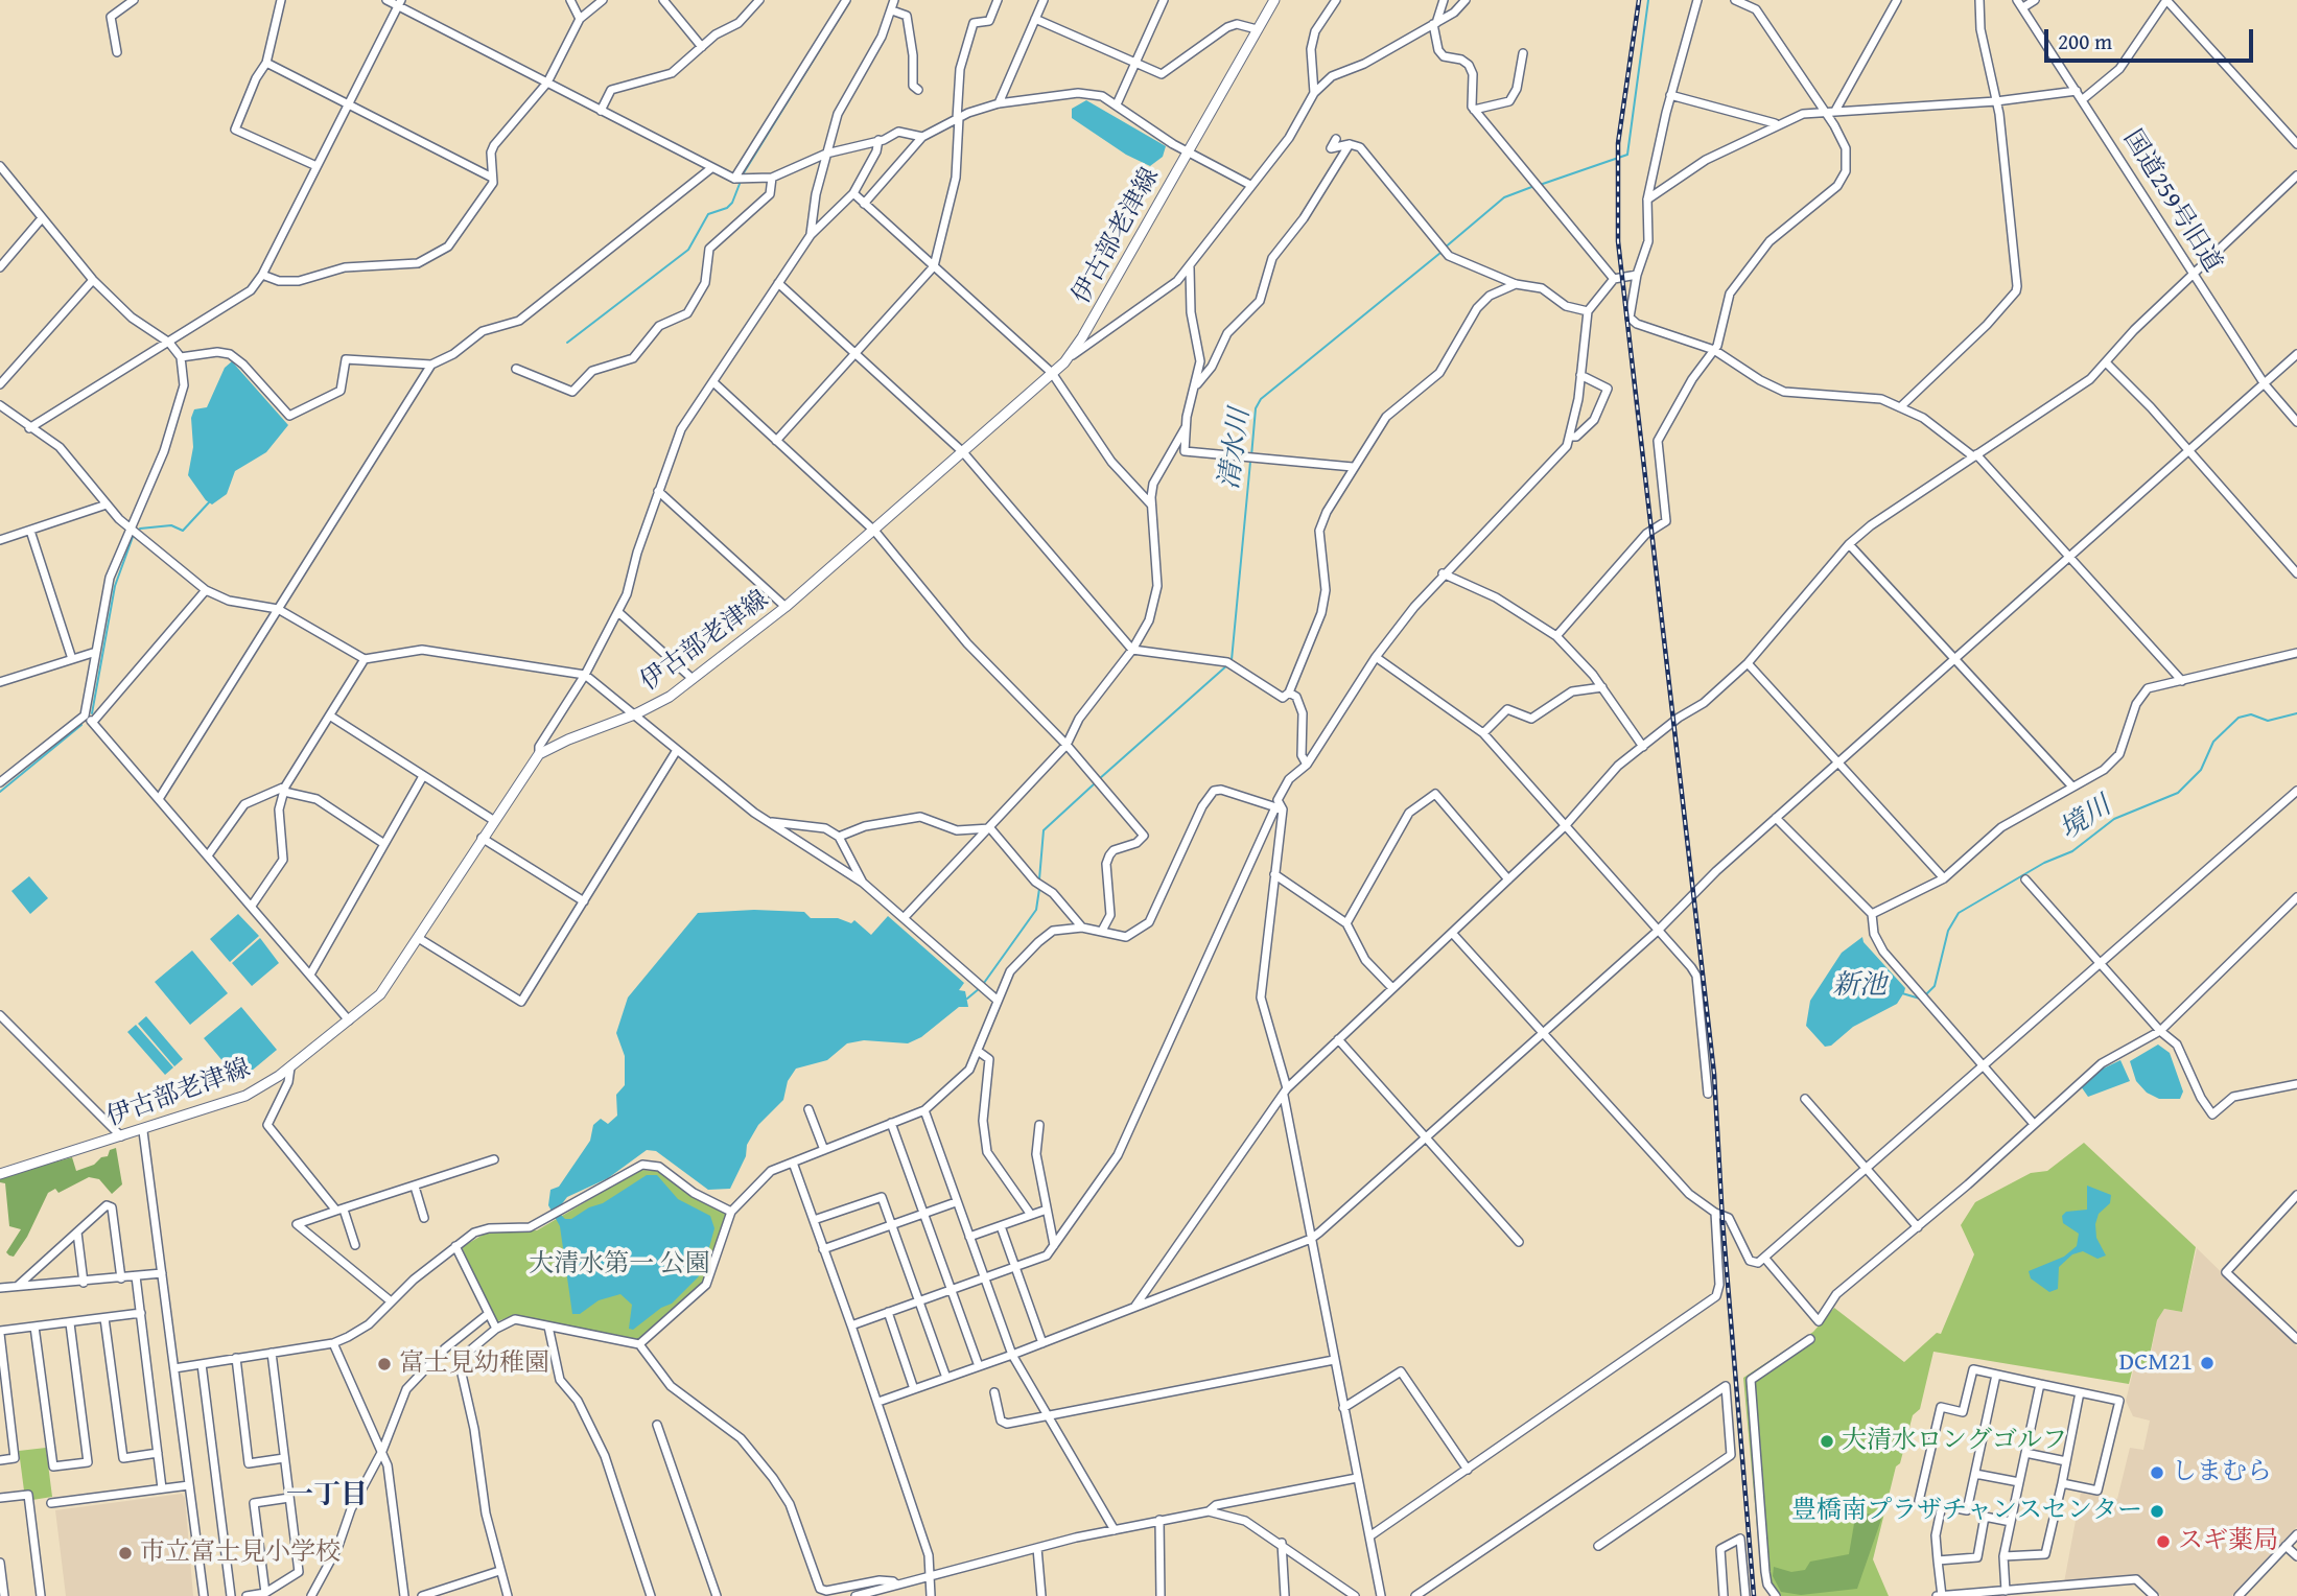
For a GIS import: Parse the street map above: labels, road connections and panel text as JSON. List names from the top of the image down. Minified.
{"streets":{"main road":["伊古部老津線"],"street":["国道259号旧道"]},"districts":["一丁目"],"water":["清水川","境川","新池"],"parks":["大清水第一 公園"],"places":["DCM21","富士見幼稚園","大清水ロングゴルフ","しまむら","豊橋南プラザチャンスセンター","スギ薬局","市立富士見小学校"],"scale_bar":"200 m"}
